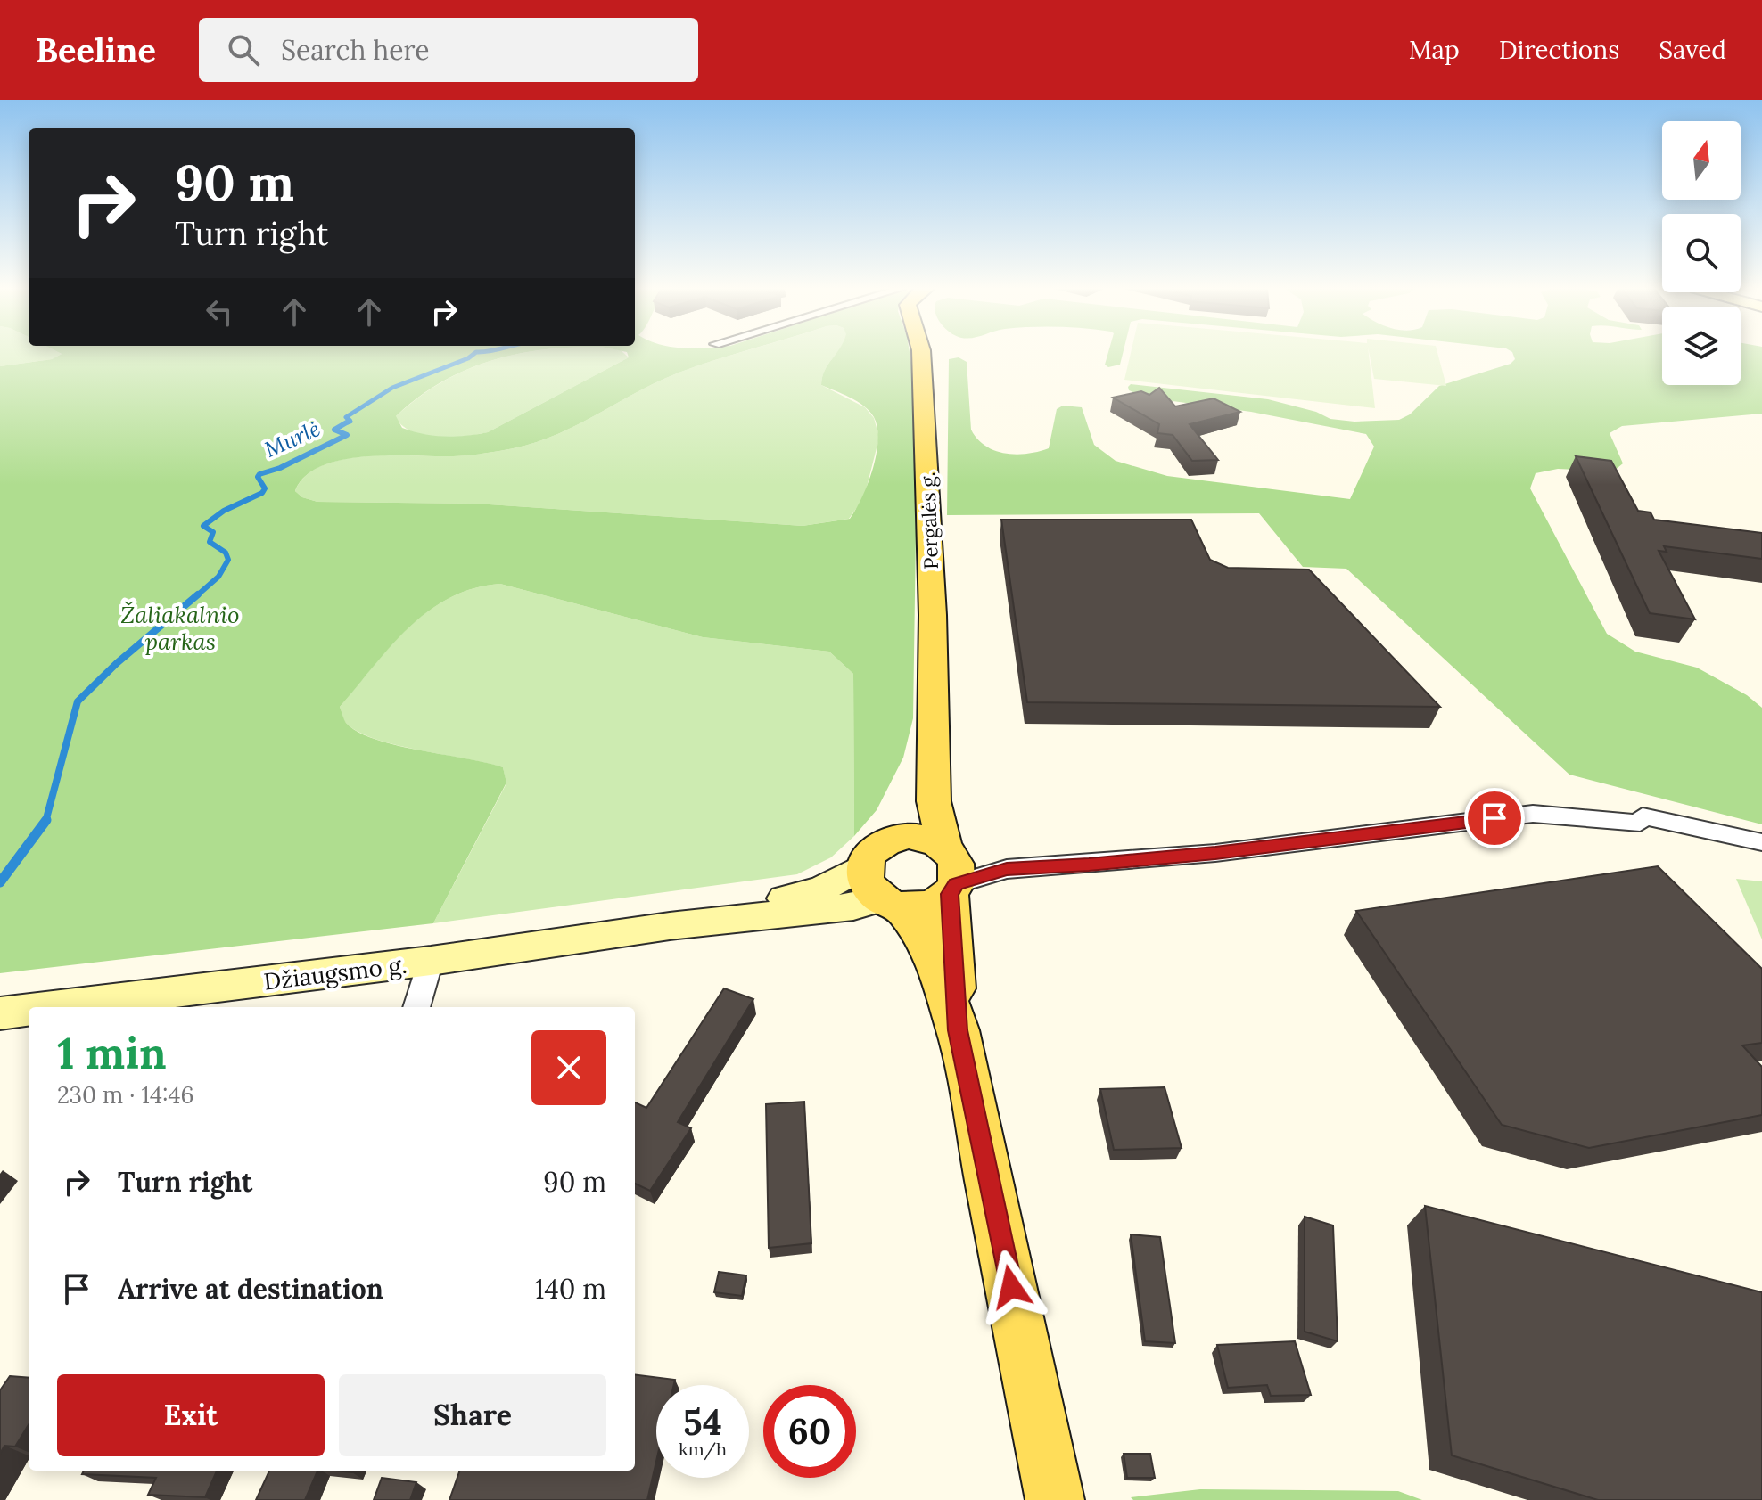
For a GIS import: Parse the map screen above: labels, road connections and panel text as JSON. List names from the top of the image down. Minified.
{"streets":{"main road":["Pergalės g."],"street":["Džiaugsmo g."]},"crossings":[["Pergalės g.","Džiaugsmo g."]],"water":["Murlė"],"parks":["Žaliakalnio parkas"],"north":"top","page":{"header":"Beeline","search":"Search here","nav":["Map","Directions","Saved"],"turn":["90 m","Turn right"],"heading":["1 min","230 m · 14:46"],"list":[{"name":"Turn right","value":"90 m"},{"name":"Arrive at destination","value":"140 m"}],"buttons":["Exit","Share"],"speed":"54 km/h","limit":"60"}}
